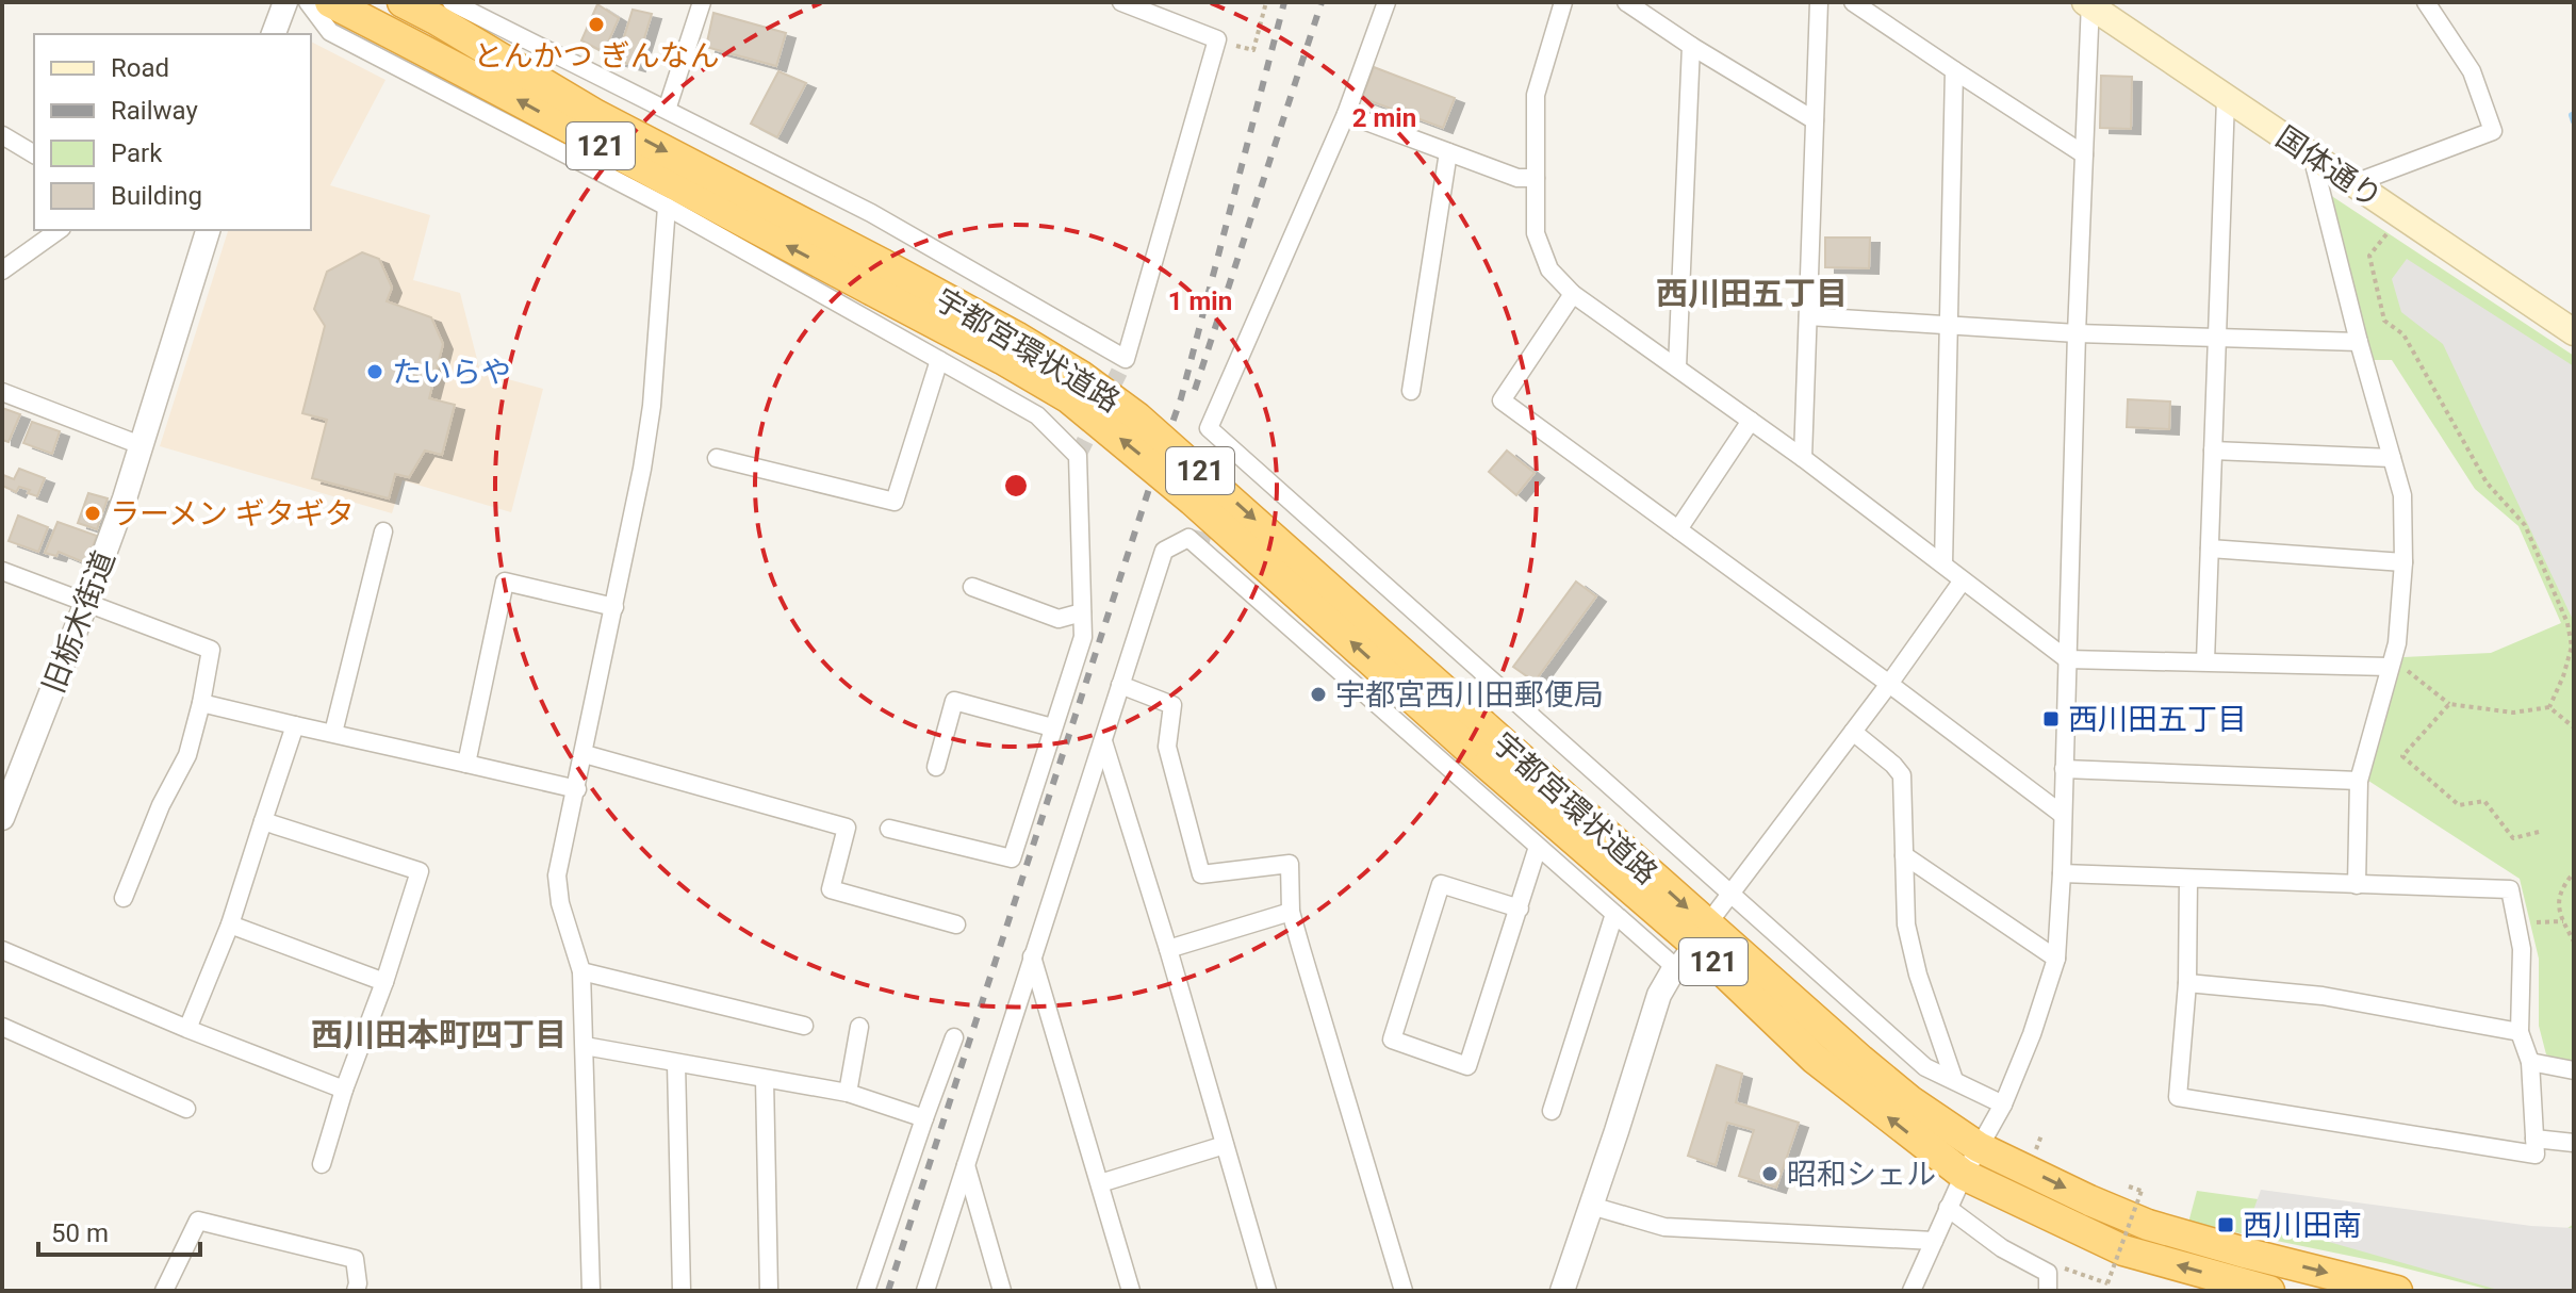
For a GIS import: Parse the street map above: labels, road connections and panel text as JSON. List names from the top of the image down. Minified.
{"streets":{"highway":["121","宇都宮環状道路"],"main road":["国体通り"],"street":["旧栃木街道"]},"districts":["西川田五丁目","西川田本町四丁目"],"places":{"other":["とんかつ ぎんなん","たいらや","ラーメン ギタギタ","宇都宮西川田郵便局","昭和シェル"],"transit":["西川田五丁目","西川田南"]},"legend":["Road","Railway","Park","Building"],"scale_bar":"50 m","rings":["2 min","1 min"]}
